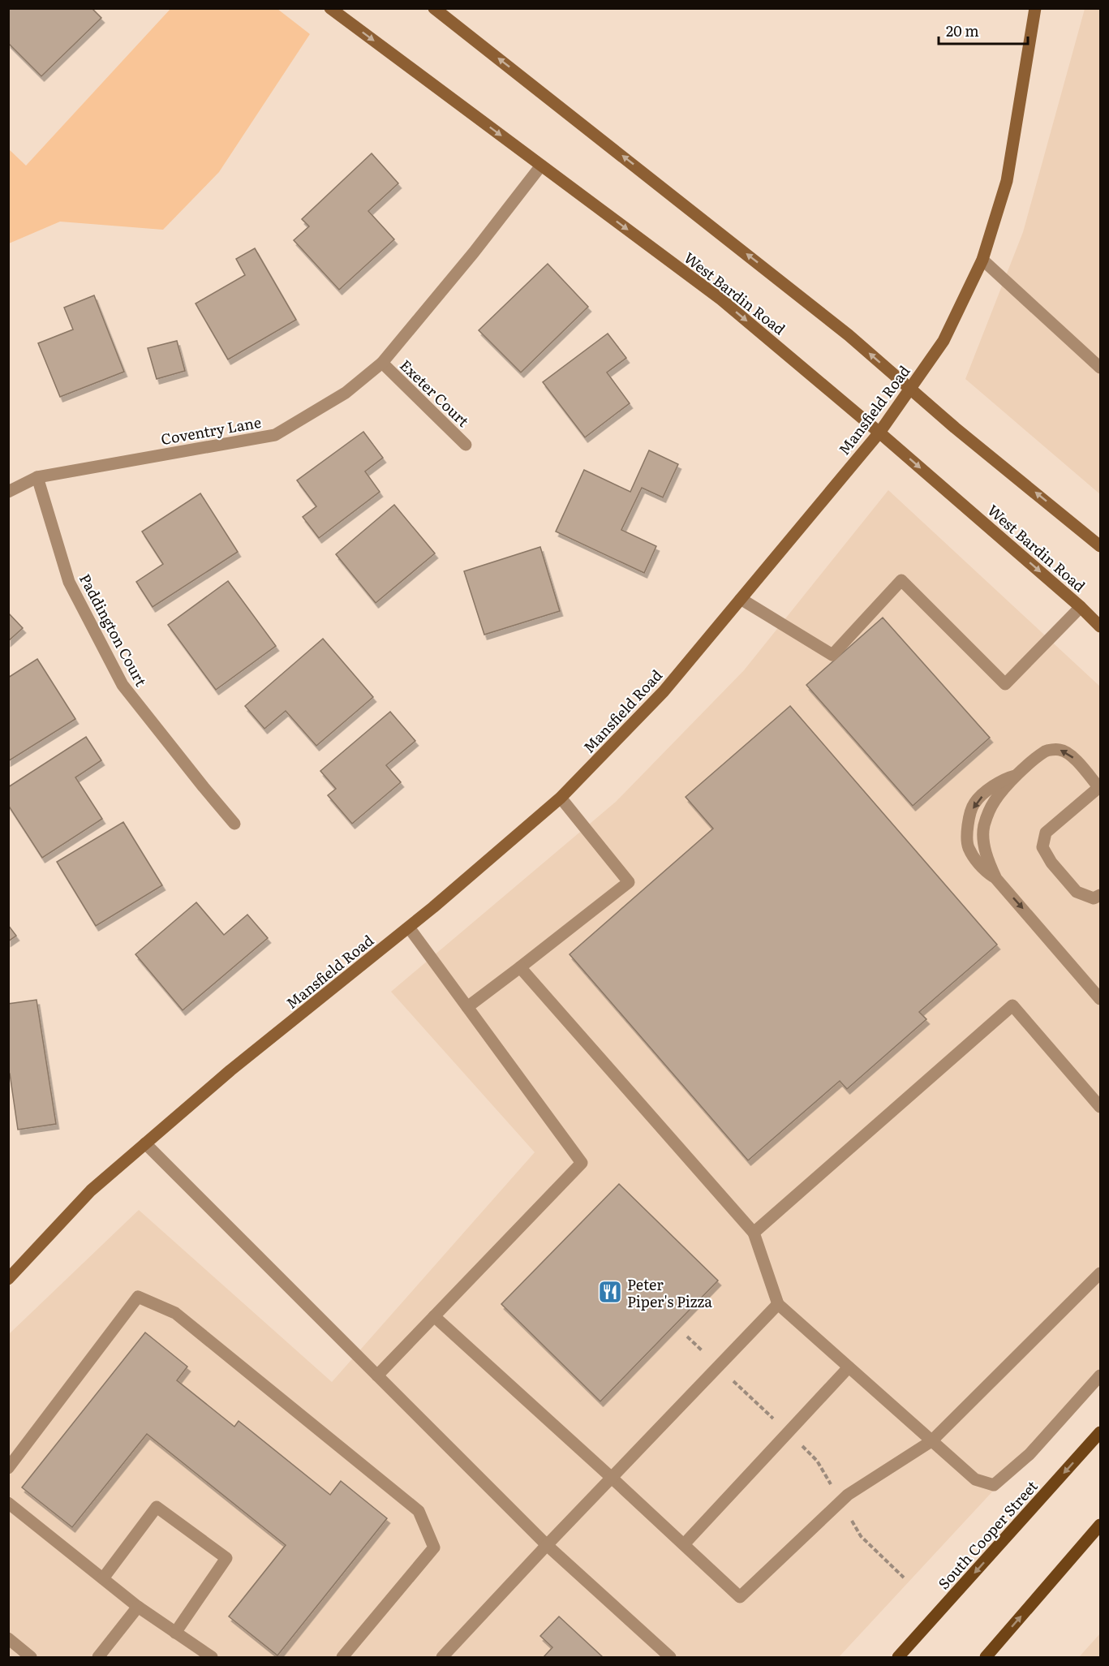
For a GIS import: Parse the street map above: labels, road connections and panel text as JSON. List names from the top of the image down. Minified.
{"streets":{"main road":["West Bardin Road","Mansfield Road","South Cooper Street"],"street":["Exeter Court","Coventry Lane","Paddington Court"]},"crossings":[["West Bardin Road","Mansfield Road"],["West Bardin Road","Coventry Lane"],["Exeter Court","Coventry Lane"],["Coventry Lane","Paddington Court"]],"places":{"restaurant":["Peter Piper's Pizza"]},"scale_bar":"20 m"}
